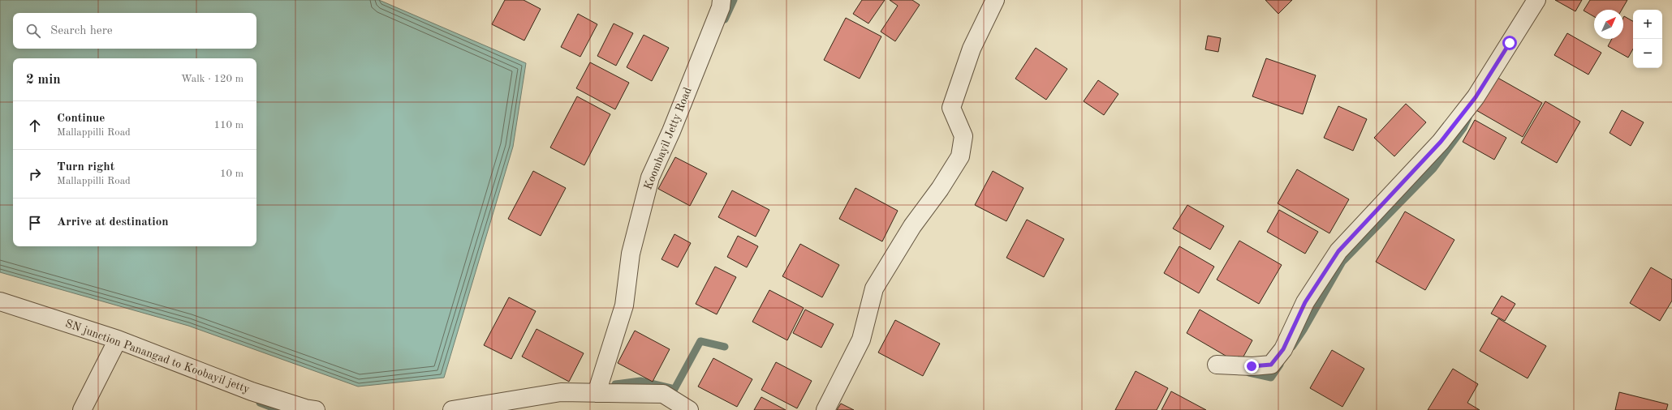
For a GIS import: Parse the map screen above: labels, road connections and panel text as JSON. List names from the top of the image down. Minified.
{"streets":{"street":["Koombayil Jetty Road","SN junction Panangad to Koobayil jetty"]},"north":"top right","page":{"map_buttons":["+","−"],"search":"Search here","heading":["2 min","Walk · 120 m"],"list":[["Continue","Mallappilli Road","110 m"],["Turn right","Mallappilli Road","10 m"],"Arrive at destination"]}}
